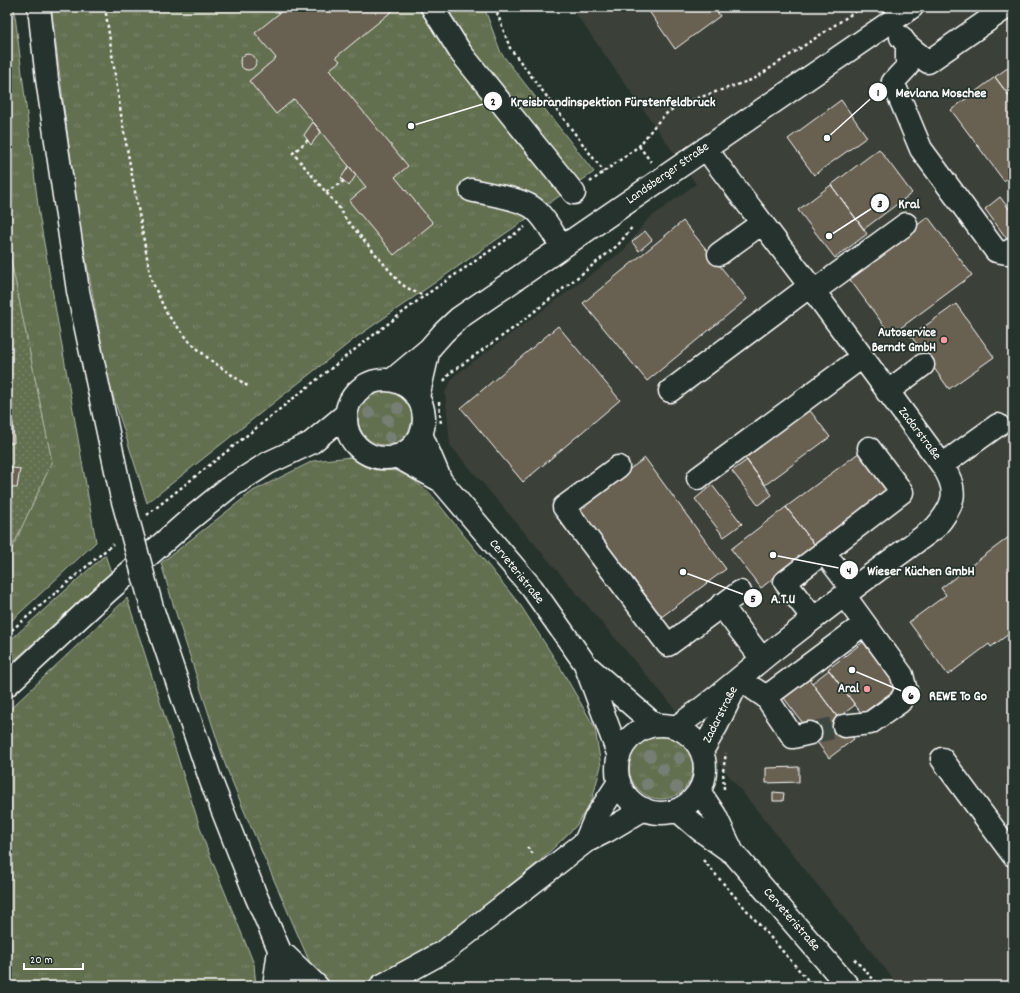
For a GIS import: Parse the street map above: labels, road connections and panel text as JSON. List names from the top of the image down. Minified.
{"streets":{"main road":["Landsberger Straße","Zadarstraße","Cerveteristraße"]},"crossings":[["Landsberger Straße","Zadarstraße"],["Landsberger Straße","Cerveteristraße"],["Zadarstraße","Cerveteristraße"]],"places":["Kreisbrandinspektion Fürstenfeldbruck","Mevlana Moschee","Kral","Autoservice Berndt GmbH","Wieser Küchen GmbH","A.T.U","REWE To Go","Aral"],"scale_bar":"20 m"}
